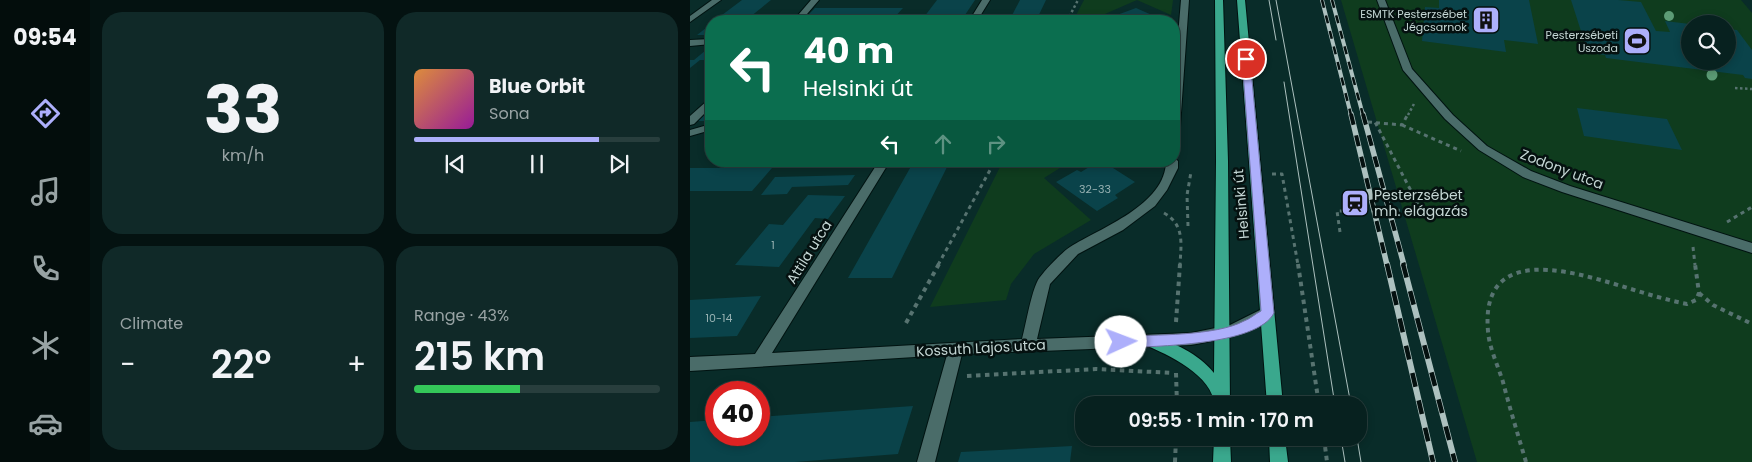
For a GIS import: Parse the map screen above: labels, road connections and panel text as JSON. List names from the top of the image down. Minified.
{"streets":{"main road":["Helsinki út"],"street":["Zodony utca","Attila utca","Kossuth Lajos utca"]},"crossings":[["Attila utca","Kossuth Lajos utca"]],"places":{"building":["ESMTK Pesterzsébet Jégcsarnok"],"sports":["Pesterzsébeti Uszoda"],"station":["Pesterzsébet mh. elágazás"]},"house_numbers":["32-33","1","10-14"],"page":{"tabs":"09:54","tile":[["33","km/h"],"Climate",["Range · 43%","215 km"]],"turn":["40 m","Helsinki út"],"song":["Blue Orbit","Sona"],"heat":["−","22°","+"],"limit":"40","trip":"09:55 · 1 min · 170 m"}}
